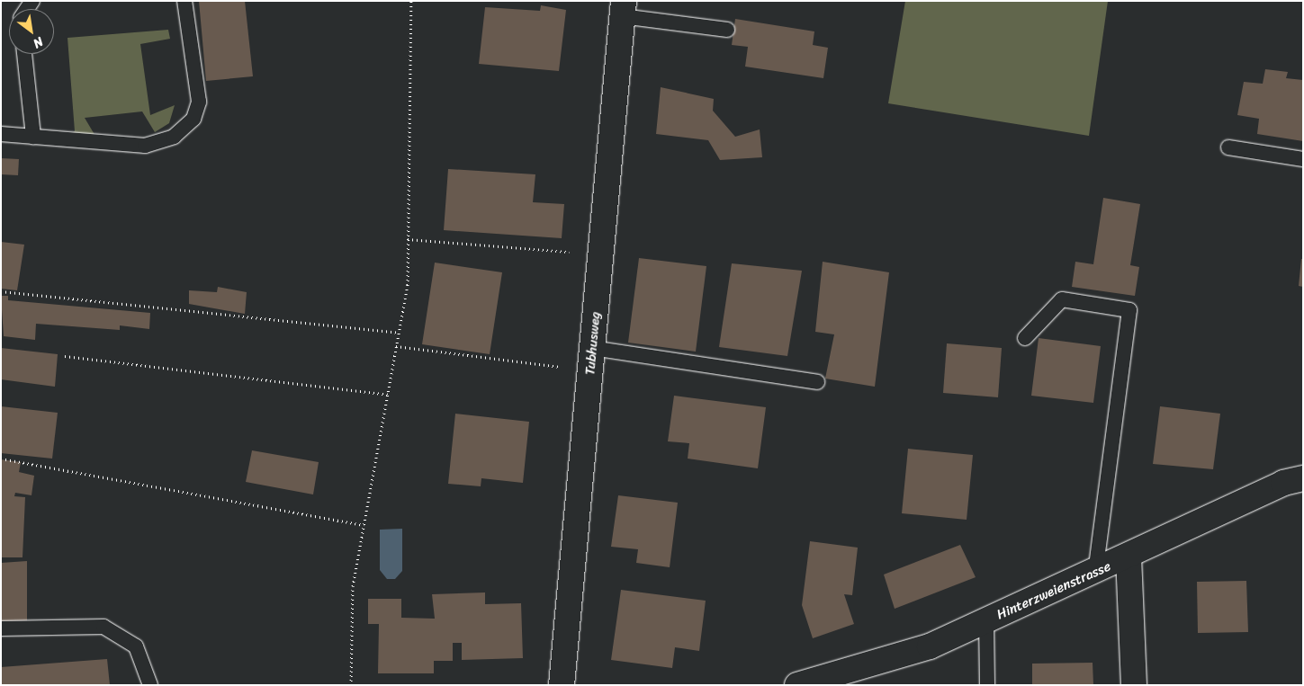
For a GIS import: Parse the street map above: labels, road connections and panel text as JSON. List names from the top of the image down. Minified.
{"streets":{"street":["Tubhusweg","Hinterzweienstrasse"]},"north":"bottom right"}
